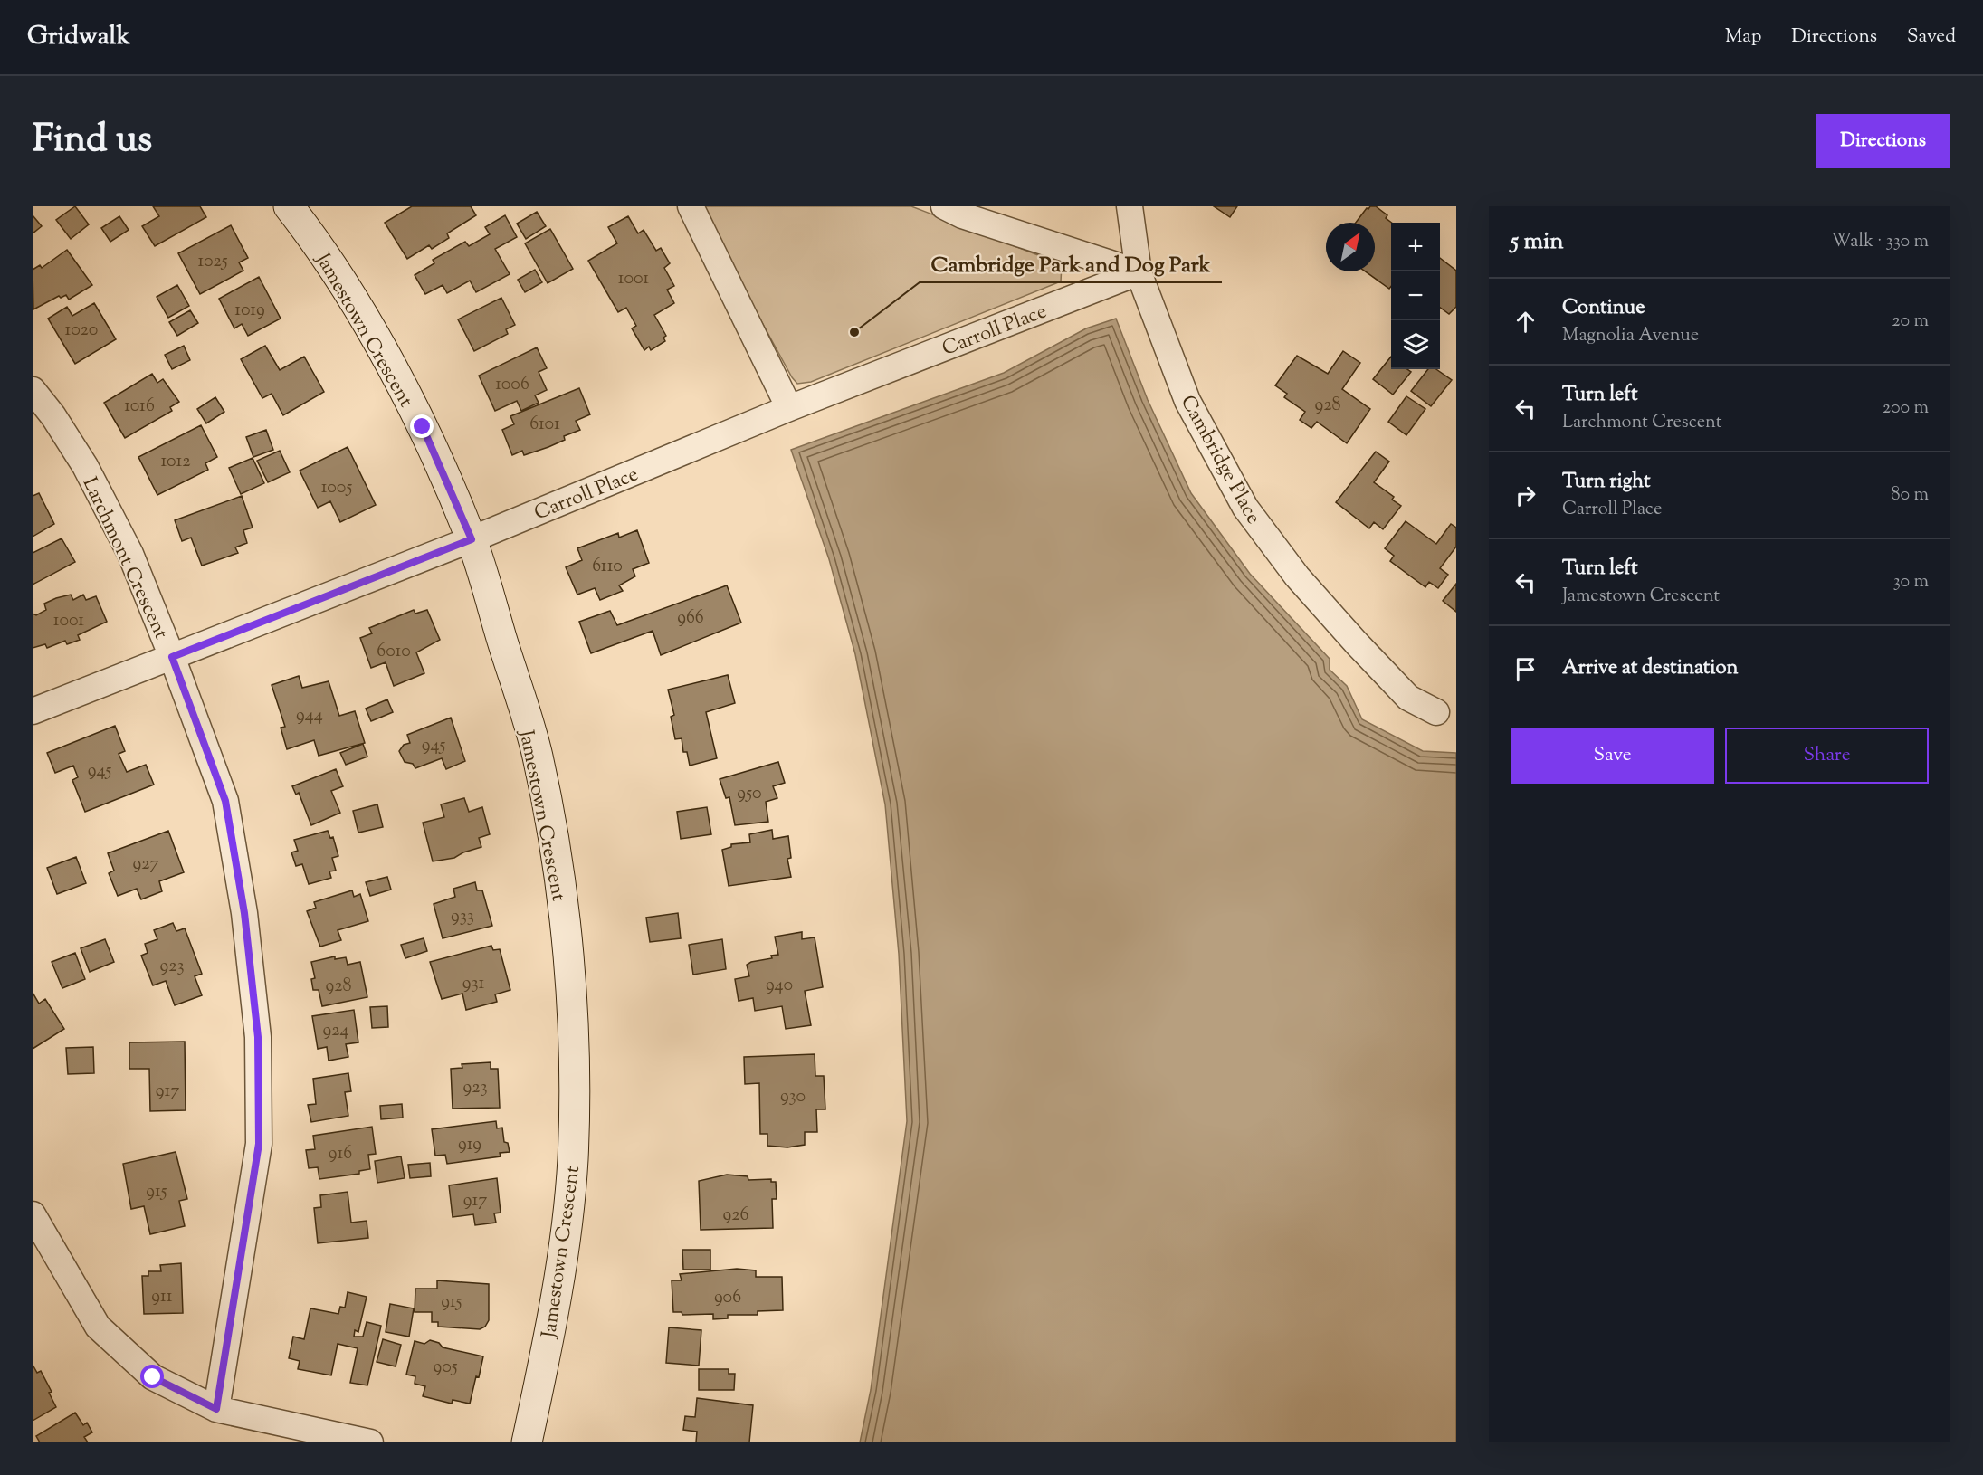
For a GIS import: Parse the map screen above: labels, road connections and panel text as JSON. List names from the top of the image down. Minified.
{"streets":{"main road":["Jamestown Crescent"],"street":["Carroll Place","Cambridge Place","Larchmont Crescent"]},"crossings":[["Carroll Place","Jamestown Crescent"],["Carroll Place","Cambridge Place"],["Carroll Place","Larchmont Crescent"]],"places":["Cambridge Park and Dog Park"],"house_numbers":["1025","1001","1019","1020","1006","928","1016","6101","1012","1005","6110","966","1001","6010","944","945","945","950","927","933","923","931","940","928","924","923","917","930","919","916","915","917","926","911","906","915","905"],"north":"top right","page":{"header":"Gridwalk","nav":["Map","Directions","Saved"],"title":"Find us","buttons":["Directions",["Save","Share"]],"heading":["5 min","Walk · 330 m"],"map_buttons":["+","−"],"list":[["Continue","Magnolia Avenue","20 m"],["Turn left","Larchmont Crescent","200 m"],["Turn right","Carroll Place","80 m"],["Turn left","Jamestown Crescent","30 m"],"Arrive at destination"]}}
